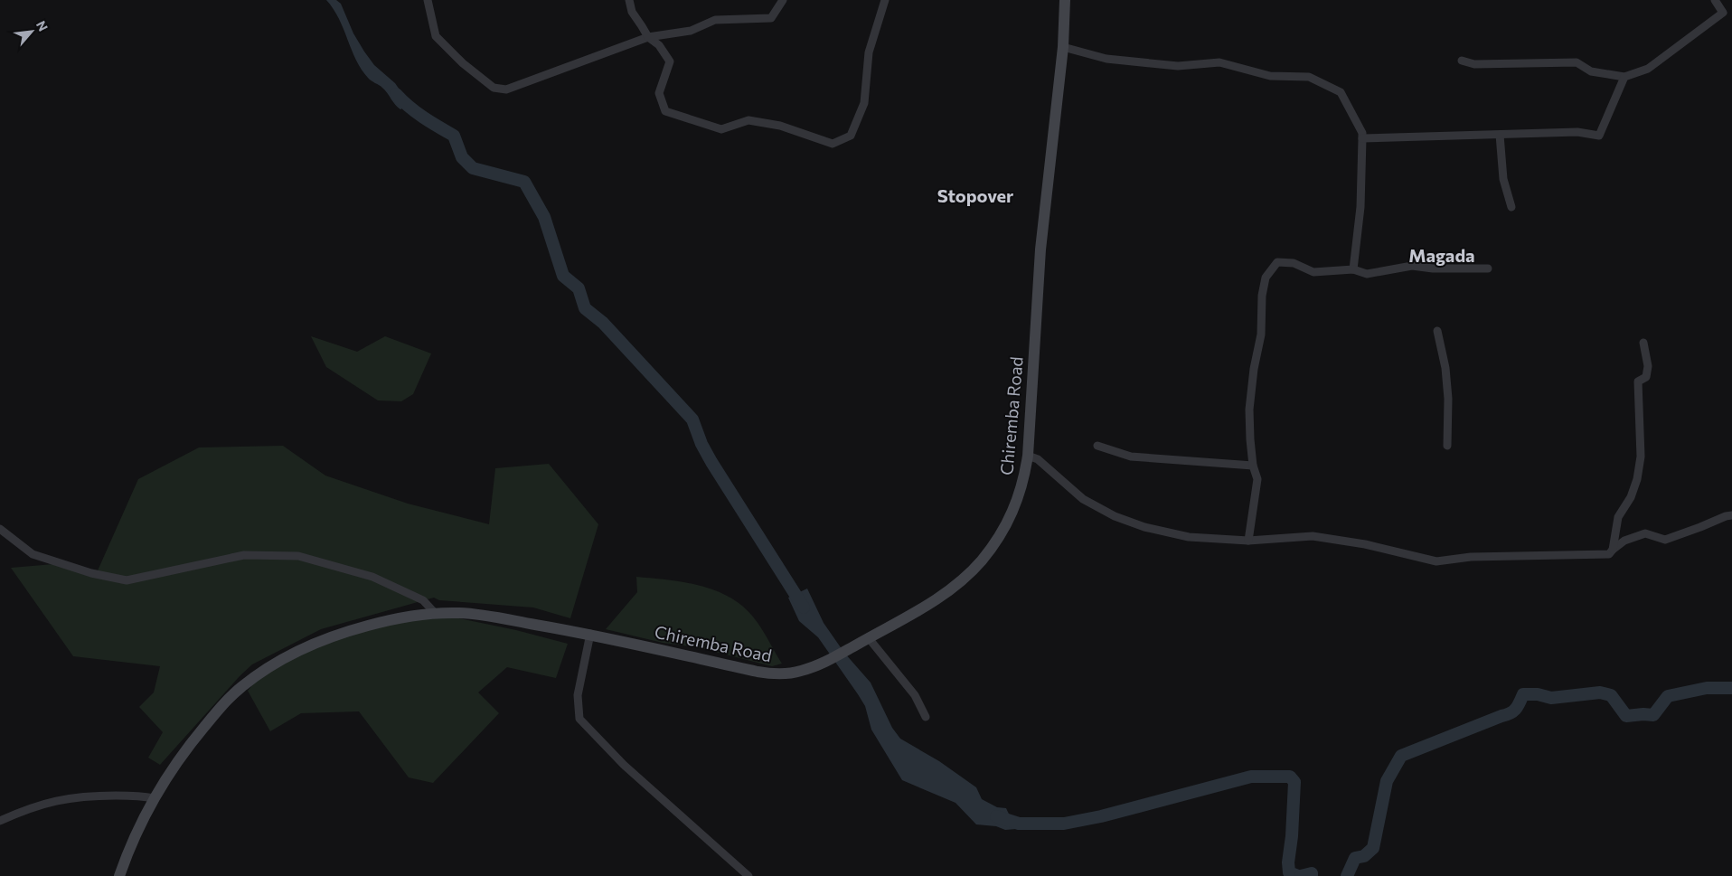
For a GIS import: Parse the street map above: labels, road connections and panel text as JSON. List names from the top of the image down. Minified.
{"streets":{"main road":["Chiremba Road"]},"districts":["Stopover","Magada"],"north":"top right"}
